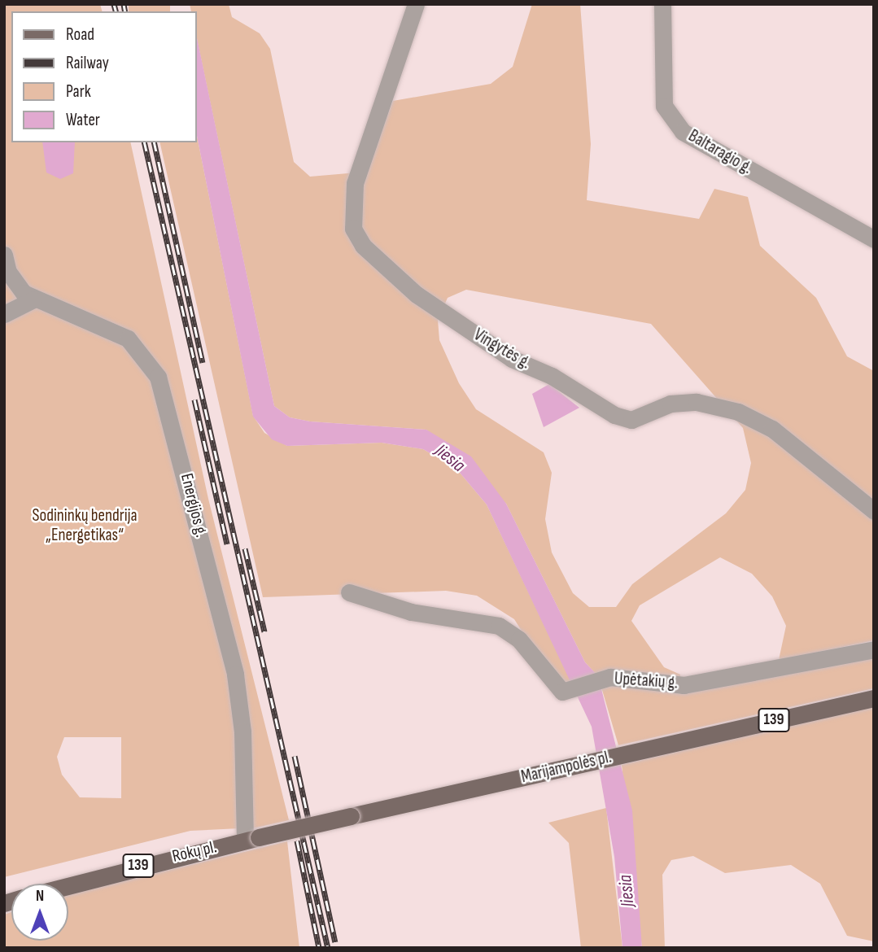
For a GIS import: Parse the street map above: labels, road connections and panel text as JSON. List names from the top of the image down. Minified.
{"streets":{"main road":["139","Marijampolės pl.","Rokų pl."],"street":["Baltaragio g.","Vingytės g.","Energijos g.","Upėtakių g."]},"crossings":[["Energijos g.","Marijampolės pl."],["Energijos g.","Rokų pl."],["Marijampolės pl.","Rokų pl."]],"water":["Jiesia"],"parks":["Sodininkų bendrija „Energetikas“"],"legend":["Road","Railway","Park","Water"],"north":"top"}
